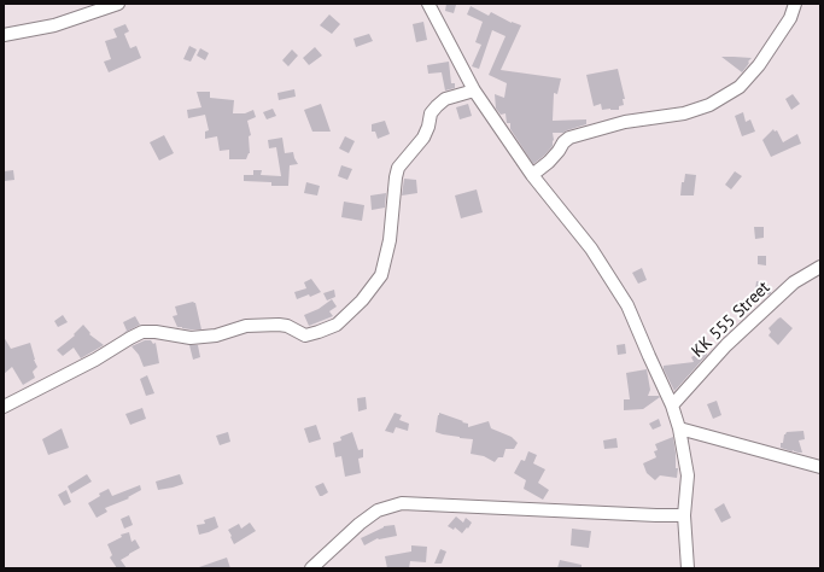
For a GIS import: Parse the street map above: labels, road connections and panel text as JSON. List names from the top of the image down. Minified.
{"streets":{"street":["KK 555 Street"]}}
